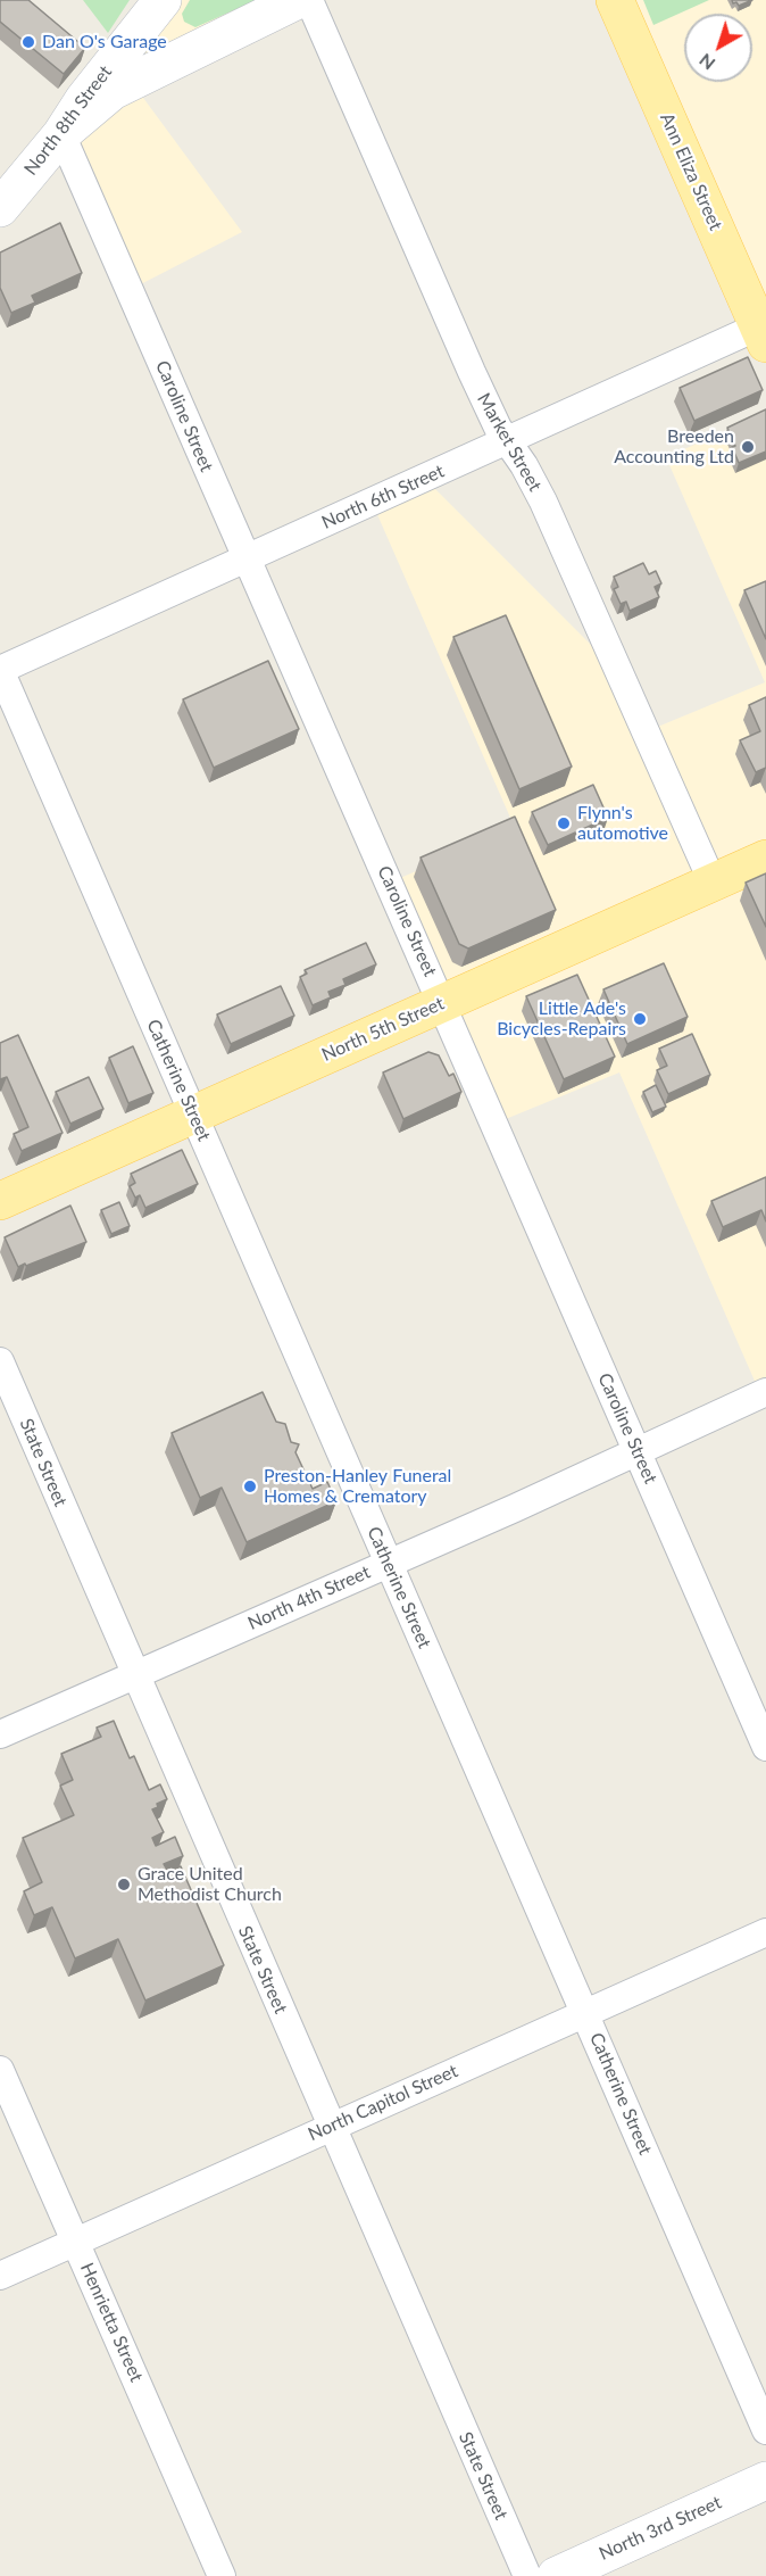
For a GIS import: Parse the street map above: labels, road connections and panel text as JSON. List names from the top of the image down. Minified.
{"streets":{"main road":["Ann Eliza Street","North 5th Street"],"street":["North 8th Street","Caroline Street","Market Street","North 6th Street","Catherine Street","State Street","North 4th Street","North Capitol Street","Henrietta Street","North 3rd Street"]},"crossings":[["North 8th Street","Caroline Street"],["Ann Eliza Street","North 6th Street"],["Caroline Street","North 6th Street"],["Caroline Street","North 5th Street"],["Caroline Street","North 4th Street"],["Market Street","North 6th Street"],["Market Street","North 5th Street"],["North 6th Street","Catherine Street"],["North 5th Street","Catherine Street"],["Catherine Street","North 4th Street"],["Catherine Street","North Capitol Street"],["State Street","North 4th Street"],["State Street","North Capitol Street"],["North Capitol Street","Henrietta Street"]],"places":["Dan O's Garage","Breeden Accounting Ltd","Flynn's automotive","Little Ade's Bicycles-Repairs","Preston-Hanley Funeral Homes & Crematory","Grace United Methodist Church"],"north":"bottom left"}
